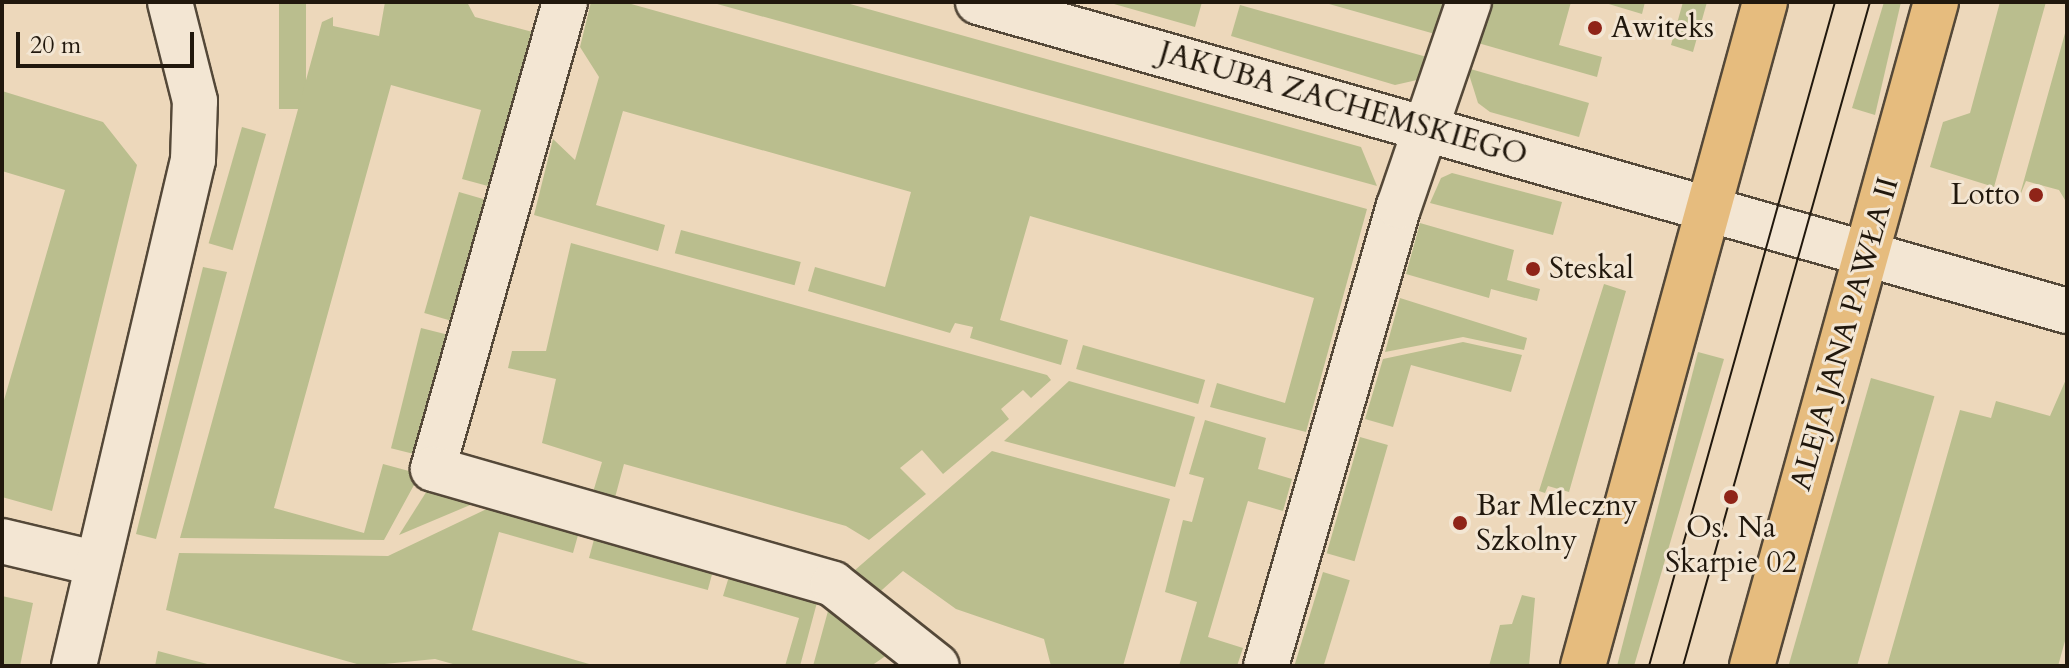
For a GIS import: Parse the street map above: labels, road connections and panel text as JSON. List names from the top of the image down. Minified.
{"streets":{"main road":["ALEJA JANA PAWŁA II"],"street":["JAKUBA ZACHEMSKIEGO"]},"crossings":[["JAKUBA ZACHEMSKIEGO","ALEJA JANA PAWŁA II"]],"places":["Awiteks","Lotto","Steskal","Os. Na Skarpie 02","Bar Mleczny Szkolny"],"scale_bar":"20 m"}
